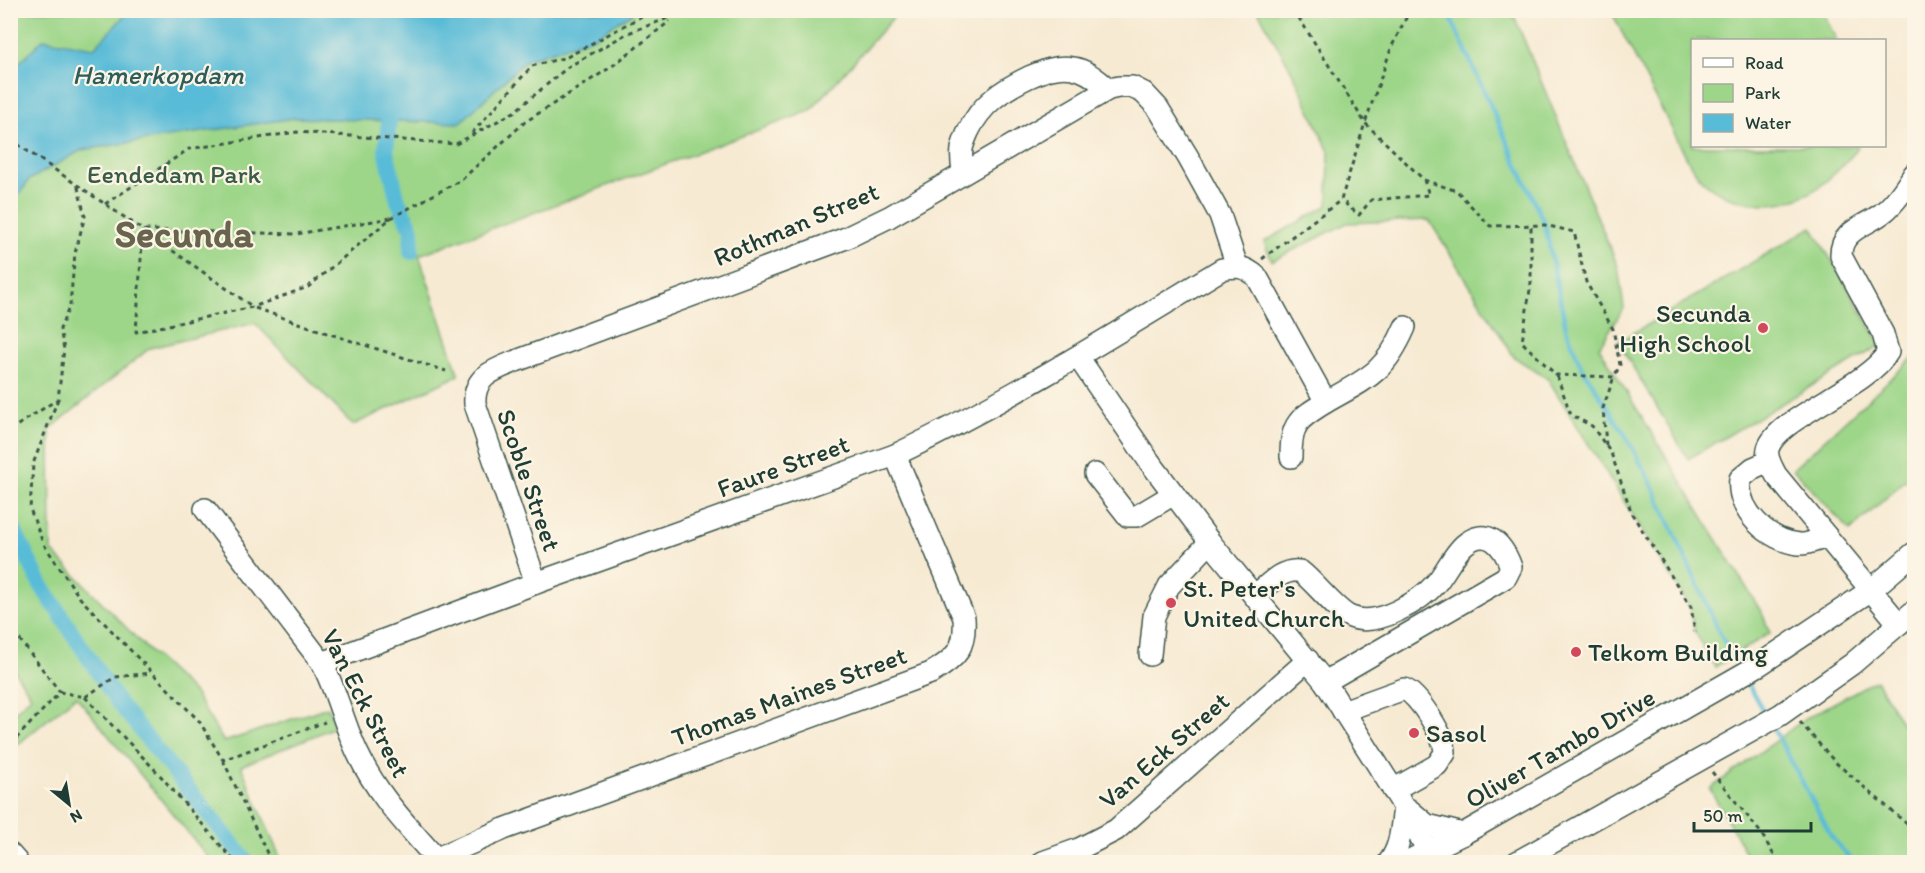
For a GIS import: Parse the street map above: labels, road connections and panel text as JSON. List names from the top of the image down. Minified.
{"streets":{"street":["Rothman Street","Faure Street","Scoble Street","Thomas Maines Street","Van Eck Street","Oliver Tambo Drive"]},"crossings":[["Rothman Street","Faure Street"],["Rothman Street","Scoble Street"],["Faure Street","Scoble Street"],["Faure Street","Thomas Maines Street"],["Faure Street","Van Eck Street"],["Thomas Maines Street","Van Eck Street"]],"districts":["Secunda"],"water":["Hamerkopdam"],"parks":["Eendedam Park"],"places":["Secunda High School","St. Peter's United Church","Telkom Building","Sasol"],"legend":["Road","Park","Water"],"scale_bar":"50 m","north":"bottom right"}
